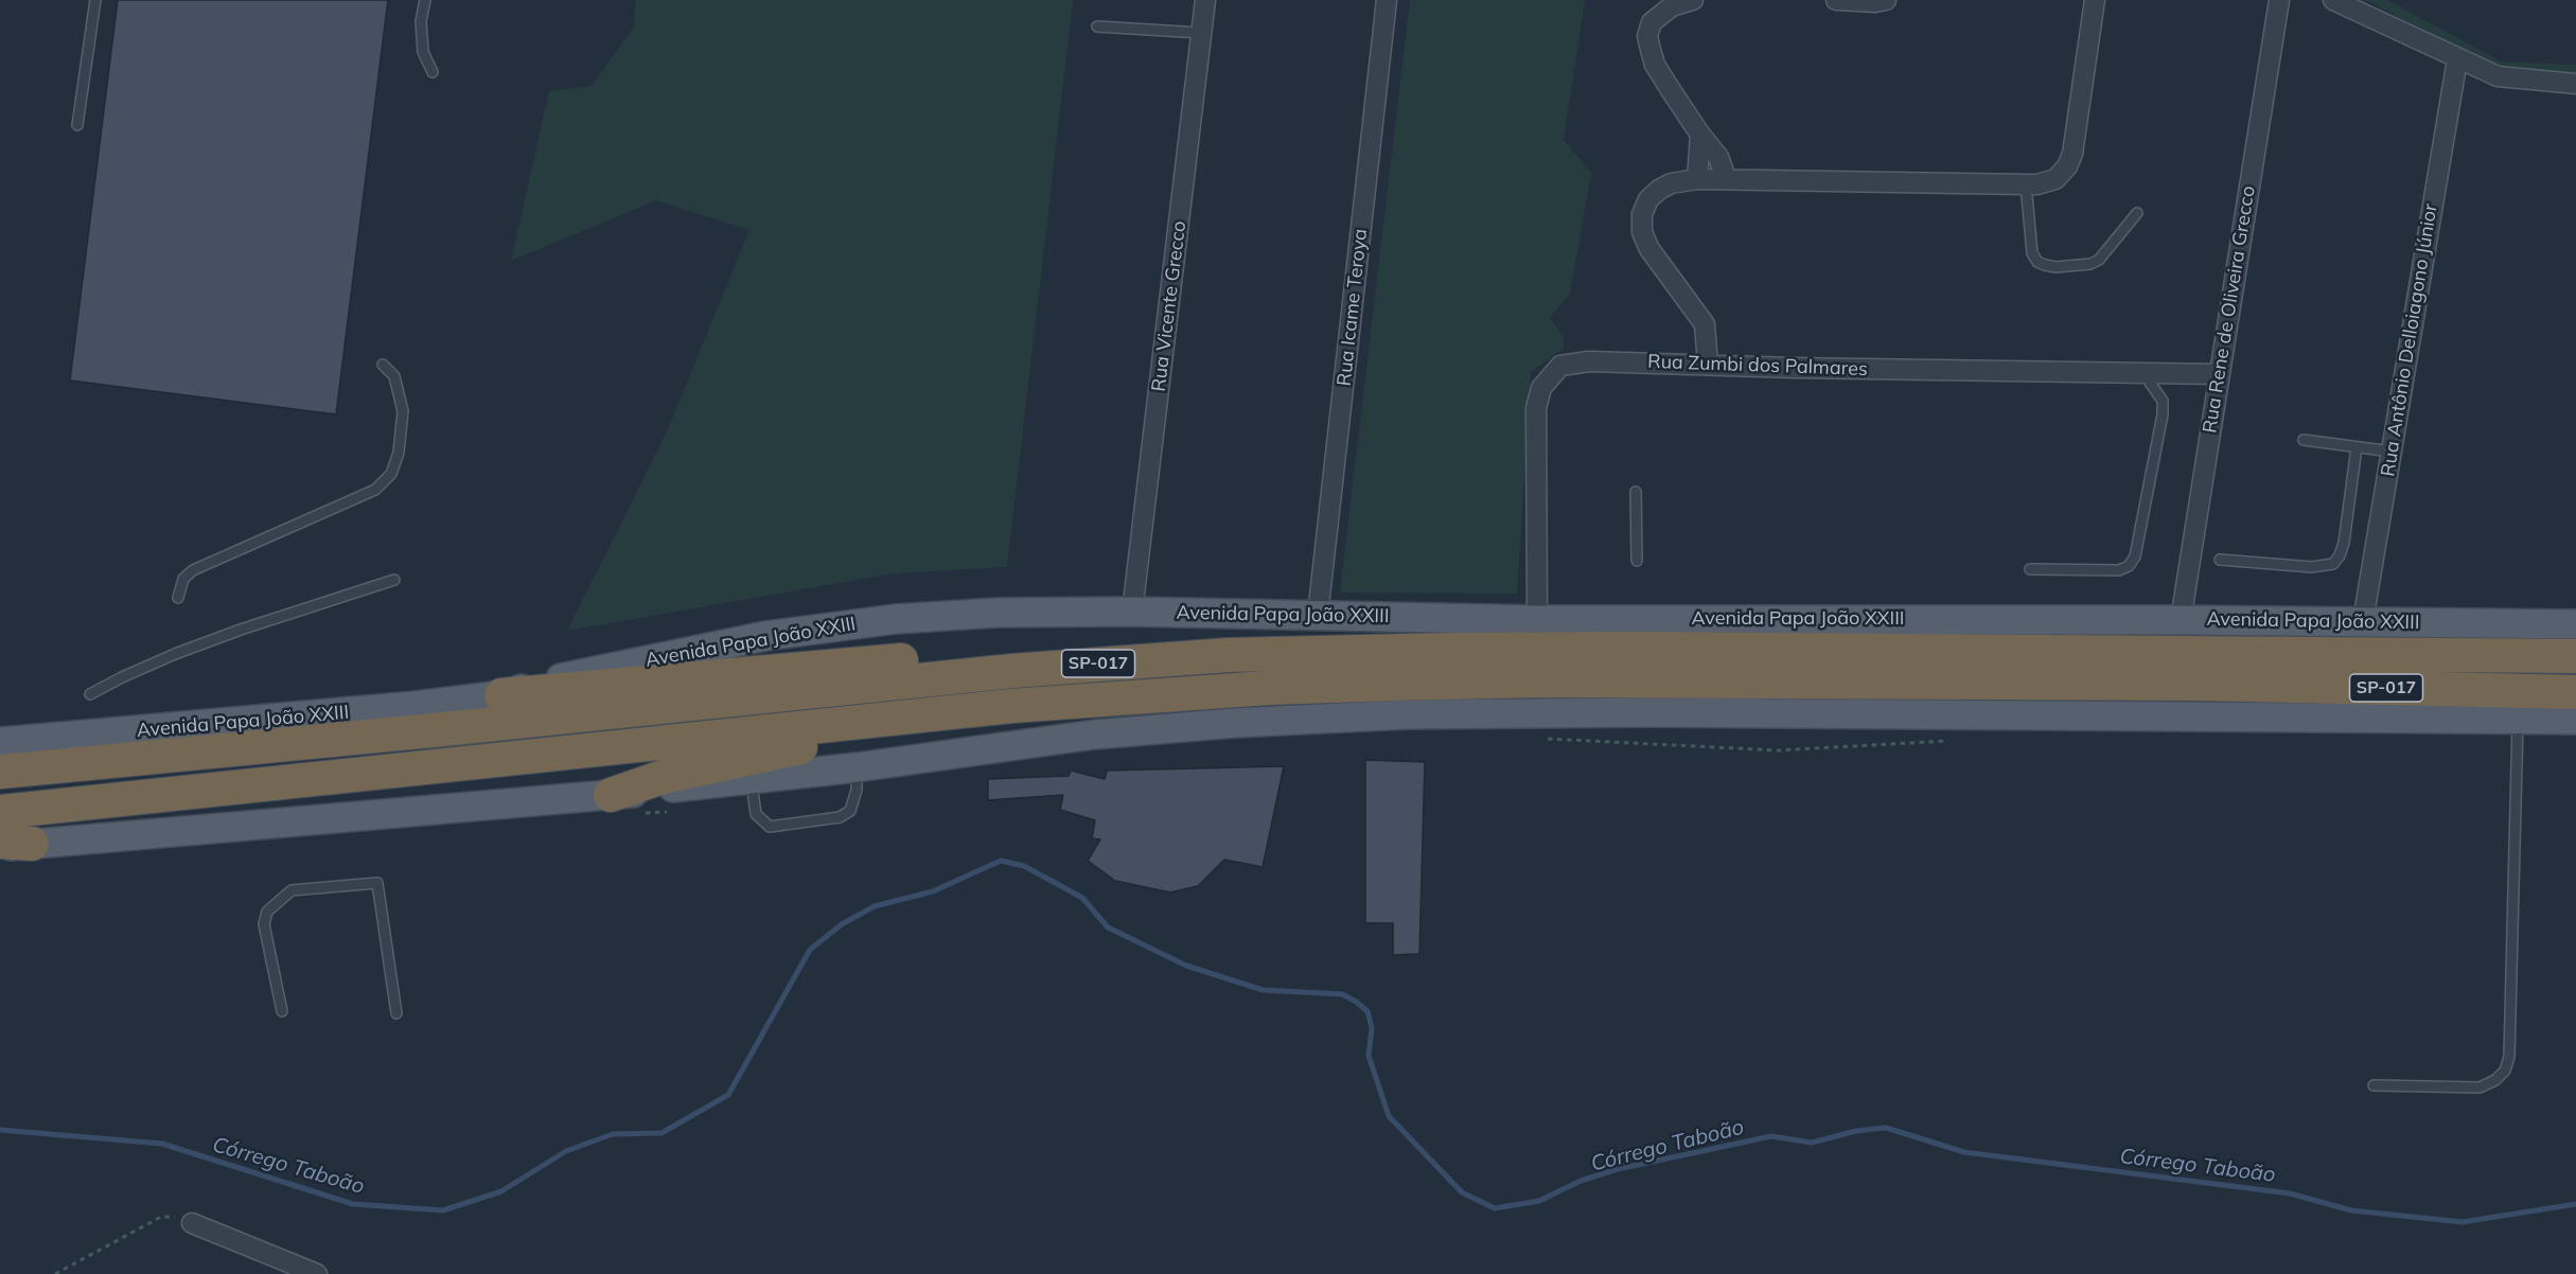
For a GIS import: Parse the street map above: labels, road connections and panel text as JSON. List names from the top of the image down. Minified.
{"streets":{"highway":["Avenida Papa João XXIII","SP-017"],"street":["Rua Vicente Grecco","Rua Icame Teroya","Rua Rene de Oliveira Grecco","Rua Antônio Delloiagono Júnior","Rua Zumbi dos Palmares"]},"crossings":[["Rua Vicente Grecco","Avenida Papa João XXIII"],["Rua Icame Teroya","Avenida Papa João XXIII"],["Rua Rene de Oliveira Grecco","Rua Zumbi dos Palmares"],["Rua Rene de Oliveira Grecco","Avenida Papa João XXIII"],["Rua Antônio Delloiagono Júnior","Avenida Papa João XXIII"],["Rua Zumbi dos Palmares","Avenida Papa João XXIII"]],"water":["Córrego Taboão"]}
